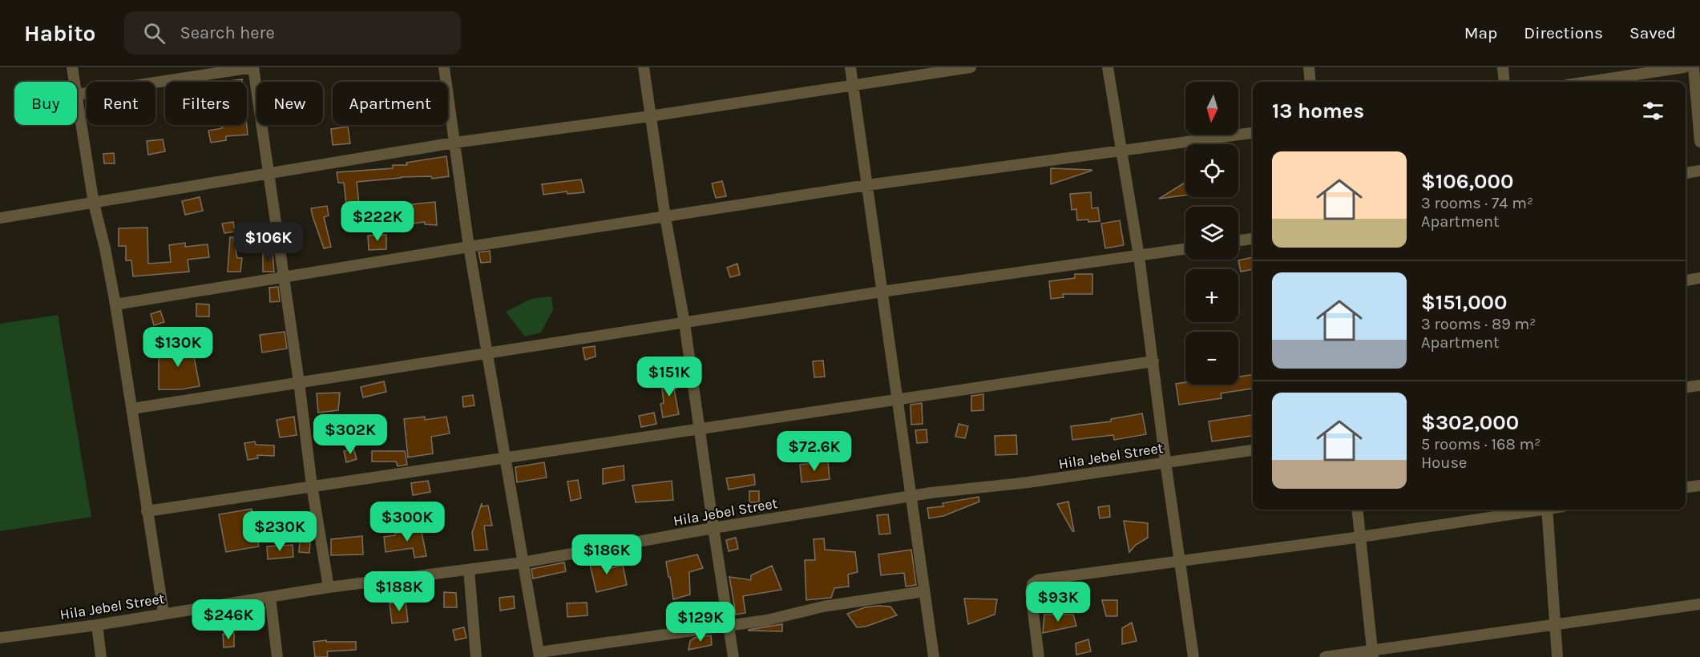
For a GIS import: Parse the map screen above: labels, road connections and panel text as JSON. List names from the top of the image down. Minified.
{"streets":{"street":["Hila Jebel Street"]},"north":"bottom","page":{"header":"Habito","search":"Search here","nav":["Map","Directions","Saved"],"map_buttons":["+","−"],"chip":["Buy","Rent","Filters","New","Apartment"],"heading":"13 homes","list":[{"name":"$106,000","note":"3 rooms · 74 m² · Apartment"},{"name":"$151,000","note":"3 rooms · 89 m² · Apartment"},{"name":"$302,000","note":"5 rooms · 168 m² · House"}],"price":["$222K","$106K","$130K","$151K","$302K","$72.6K","$300K","$230K","$186K","$188K","$93K","$246K","$129K"]}}
